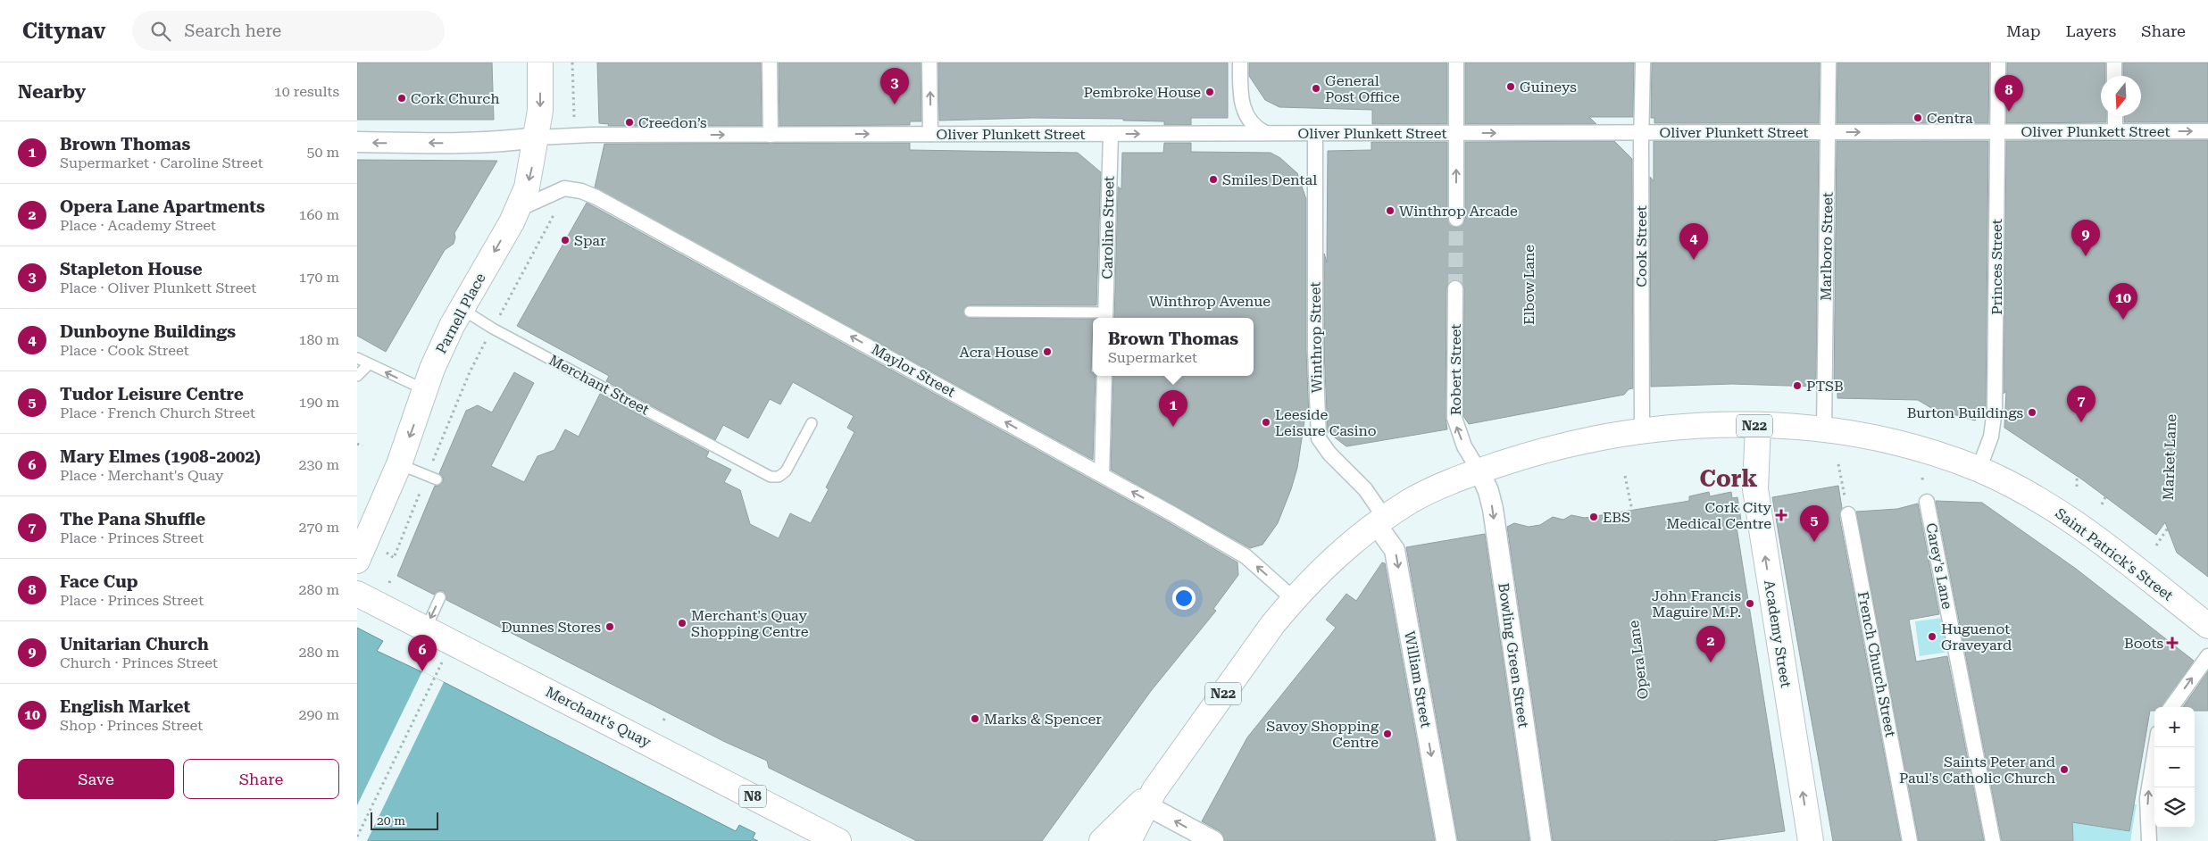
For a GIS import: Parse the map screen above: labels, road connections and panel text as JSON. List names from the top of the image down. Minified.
{"streets":{"main road":["Parnell Place","N22","Saint Patrick's Street","Academy Street","Merchant's Quay","N8"],"street":["Oliver Plunkett Street","Caroline Street","Cook Street","Marlboro Street","Princes Street","Winthrop Street","Robert Street","Maylor Street","Carey's Lane","Bowling Green Street","French Church Street","William Street"],"lane":["Merchant Street"],"path":["Elbow Lane","Winthrop Avenue","Market Lane","Opera Lane"]},"crossings":[["Oliver Plunkett Street","Caroline Street"],["Oliver Plunkett Street","Cook Street"],["Oliver Plunkett Street","Marlboro Street"],["Oliver Plunkett Street","Princes Street"],["Oliver Plunkett Street","Parnell Place"],["Oliver Plunkett Street","Winthrop Street"],["Caroline Street","Winthrop Avenue"],["Cook Street","Saint Patrick's Street"],["Marlboro Street","Saint Patrick's Street"],["Princes Street","Saint Patrick's Street"],["Winthrop Avenue","Winthrop Street"],["Parnell Place","Merchant Street"],["Winthrop Street","Saint Patrick's Street"],["Winthrop Street","William Street"],["Robert Street","Saint Patrick's Street"],["Robert Street","Bowling Green Street"],["Maylor Street","Saint Patrick's Street"],["Saint Patrick's Street","Academy Street"],["Saint Patrick's Street","Bowling Green Street"],["Saint Patrick's Street","William Street"]],"one_way":["Oliver Plunkett Street","Parnell Place","Robert Street","Maylor Street","Academy Street","Bowling Green Street","William Street"],"districts":["Cork"],"places":{"other":["Guineys","General Post Office","Pembroke House","Cork Church","Centra","Creedon’s","Smiles Dental","Winthrop Arcade","Spar","Acra House","PTSB","Burton Buildings","Leeside Leisure Casino","EBS","John Francis Maguire M.P.","Merchant's Quay Shopping Centre","Dunnes Stores","Huguenot Graveyard","Marks & Spencer","Savoy Shopping Centre","Saints Peter and Paul's Catholic Church"],"health":["Cork City Medical Centre","Boots"]},"scale_bar":"20 m","north":"bottom","page":{"header":"Citynav","search":"Search here","nav":["Map","Layers","Share"],"heading":["Nearby","10 results"],"pins":["3","8","9","4","10","7","1","5","2","6"],"list":[{"mark":"1","name":"Brown Thomas","note":"Supermarket · Caroline Street","value":"50 m"},{"mark":"2","name":"Opera Lane Apartments","note":"Place · Academy Street","value":"160 m"},{"mark":"3","name":"Stapleton House","note":"Place · Oliver Plunkett Street","value":"170 m"},{"mark":"4","name":"Dunboyne Buildings","note":"Place · Cook Street","value":"180 m"},{"mark":"5","name":"Tudor Leisure Centre","note":"Place · French Church Street","value":"190 m"},{"mark":"6","name":"Mary Elmes (1908-2002)","note":"Place · Merchant's Quay","value":"230 m"},{"mark":"7","name":"The Pana Shuffle","note":"Place · Princes Street","value":"270 m"},{"mark":"8","name":"Face Cup","note":"Place · Princes Street","value":"280 m"},{"mark":"9","name":"Unitarian Church","note":"Church · Princes Street","value":"280 m"},{"mark":"10","name":"English Market","note":"Shop · Princes Street","value":"290 m"}],"popup":["Brown Thomas","Supermarket"],"map_buttons":["+","−"],"buttons":["Save","Share"],"scale":"20 m"}}
